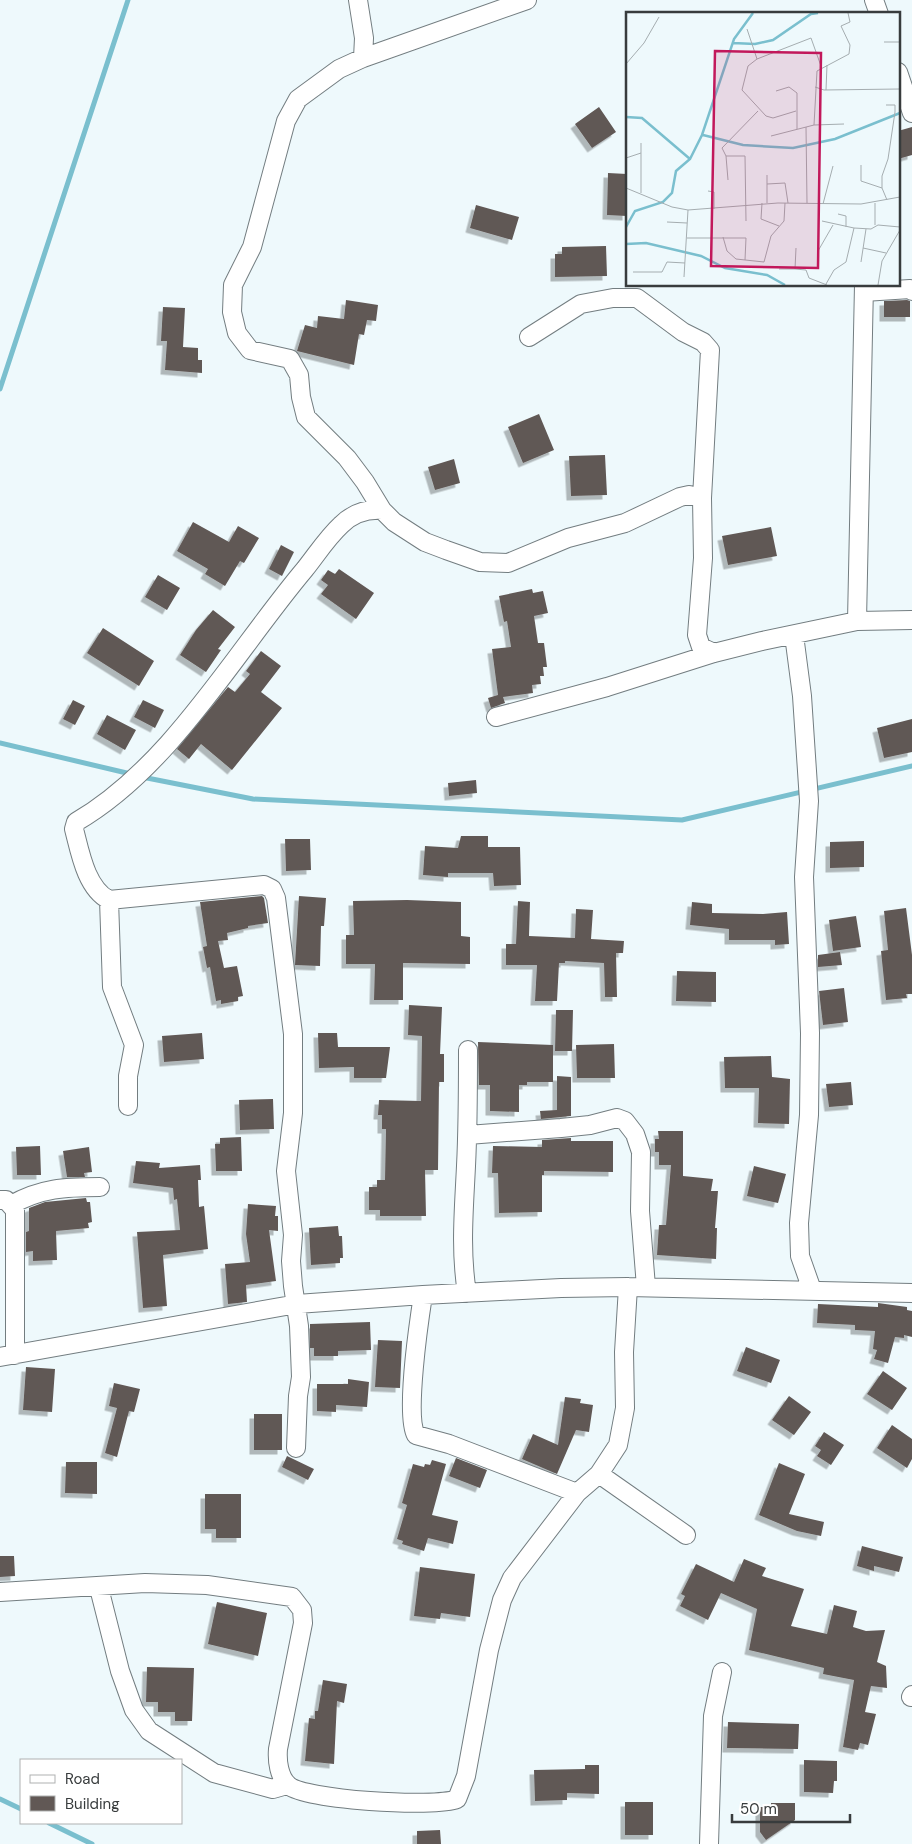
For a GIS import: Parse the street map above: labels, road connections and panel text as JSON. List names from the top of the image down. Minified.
{"legend":["Road","Building"],"scale_bar":"50 m"}
